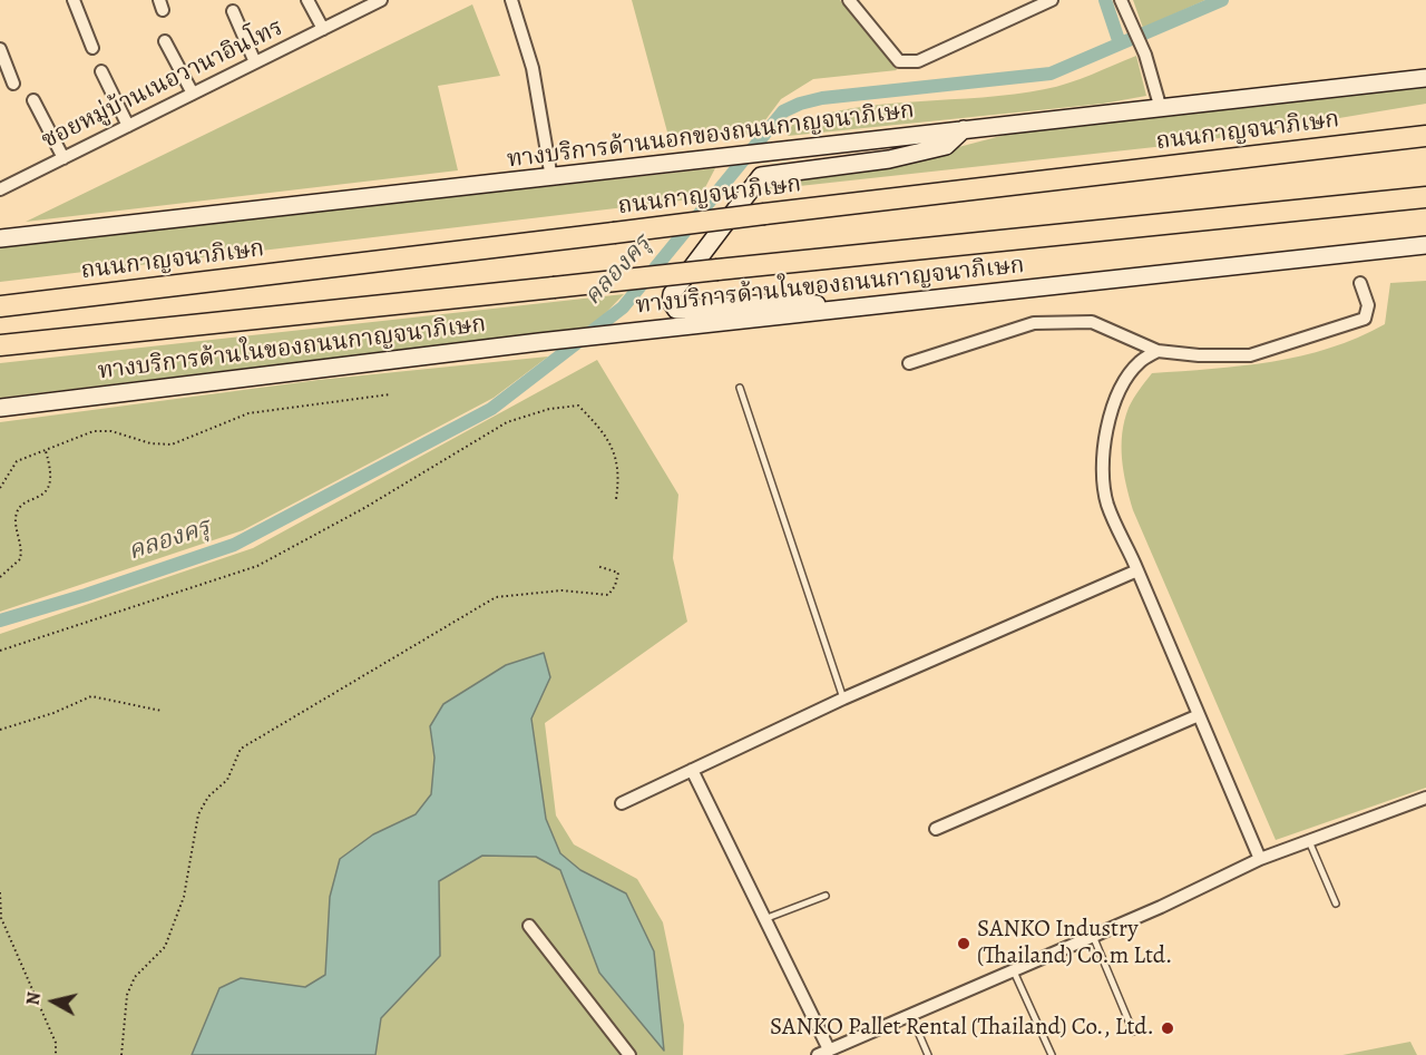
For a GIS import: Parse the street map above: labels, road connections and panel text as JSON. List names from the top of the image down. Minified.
{"streets":{"highway":["ถนนกาญจนาภิเษก"],"main road":["ทางบริการด้านนอกของถนนกาญจนาภิเษก","ทางบริการด้านในของถนนกาญจนาภิเษก"],"street":["ซอยหมู่บ้านเนอวานาอินโทร"]},"water":["คลองครุ"],"places":["SANKO Industry (Thailand) Co.m Ltd.","SANKO Pallet Rental (Thailand) Co., Ltd."],"north":"left"}
